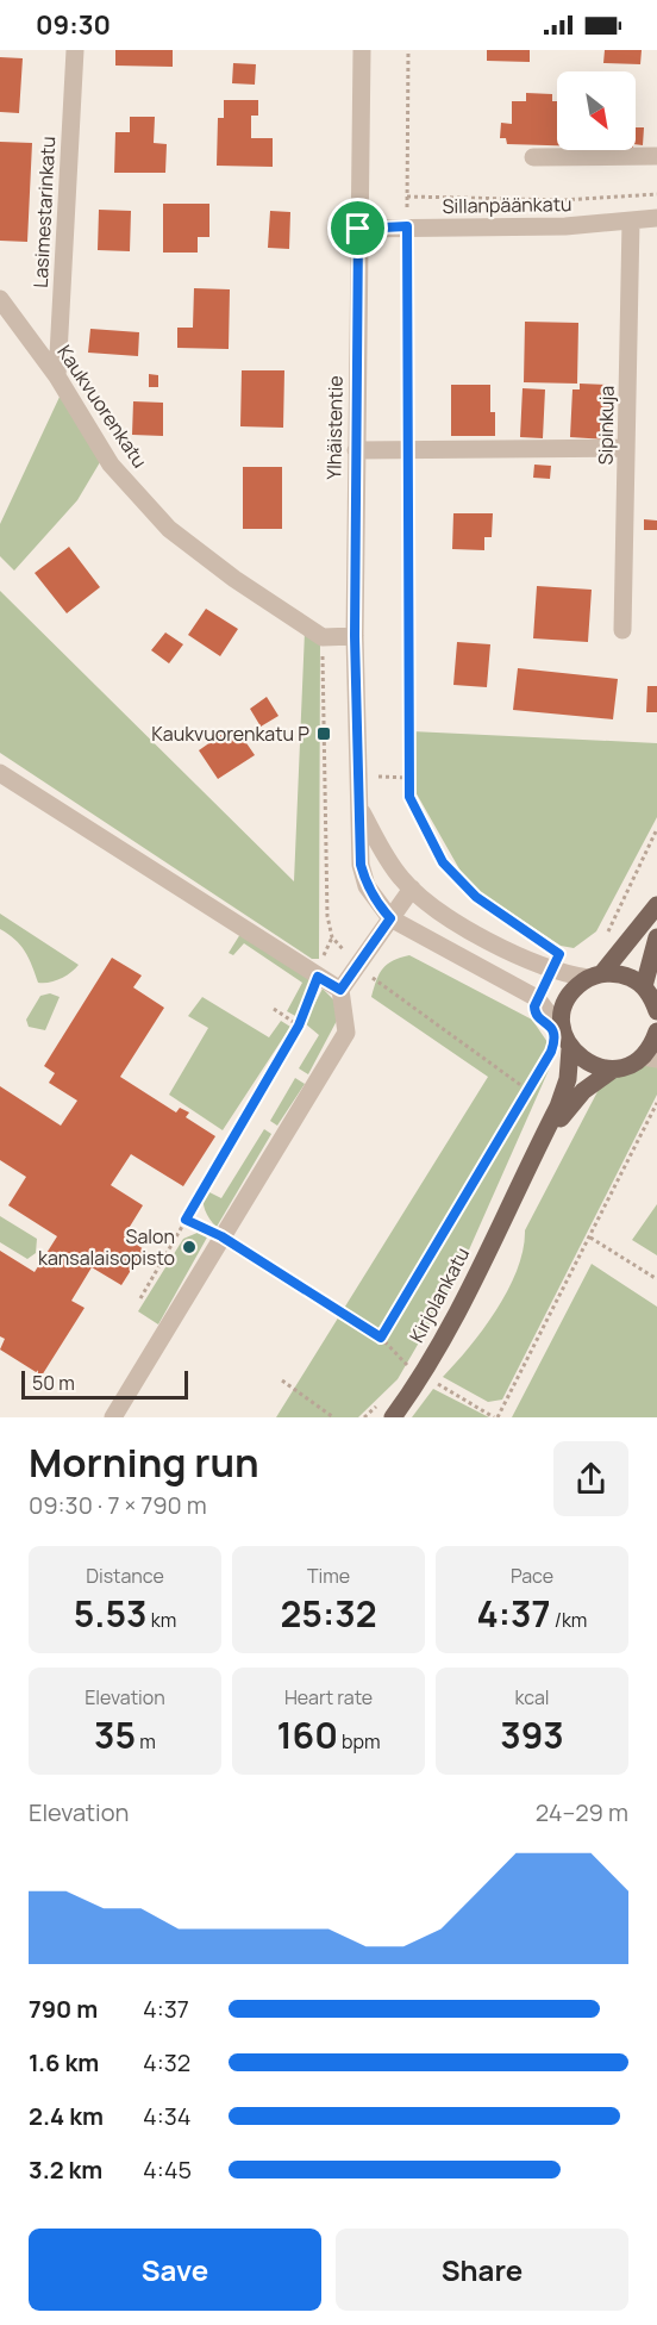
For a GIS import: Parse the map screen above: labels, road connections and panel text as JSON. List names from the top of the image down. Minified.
{"streets":{"main road":["Kirjolankatu"],"street":["Sillanpäänkatu","Lasimestarinkatu","Kaukvuorenkatu","Sipinkuja","Ylhäistentie"]},"crossings":[["Sillanpäänkatu","Sipinkuja"],["Sillanpäänkatu","Ylhäistentie"],["Lasimestarinkatu","Kaukvuorenkatu"],["Kaukvuorenkatu","Ylhäistentie"],["Ylhäistentie","Kirjolankatu"]],"places":{"transit":["Kaukvuorenkatu P"],"other":["Salon kansalaisopisto"]},"scale_bar":"50 m","north":"bottom right","page":{"status":"09:30","scale":"50 m","heading":["Morning run","09:30 · 7 × 790 m"],"stats":[["Distance","5.53 km"],["Time","25:32"],["Pace","4:37 /km"],["Elevation","35 m"],["Heart rate","160 bpm"],["kcal","393"]],"chart":["Elevation","24–29 m"],"list":[{"name":"790 m","note":"4:37"},{"name":"1.6 km","note":"4:32"},{"name":"2.4 km","note":"4:34"},{"name":"3.2 km","note":"4:45"}],"buttons":["Save","Share"]}}
